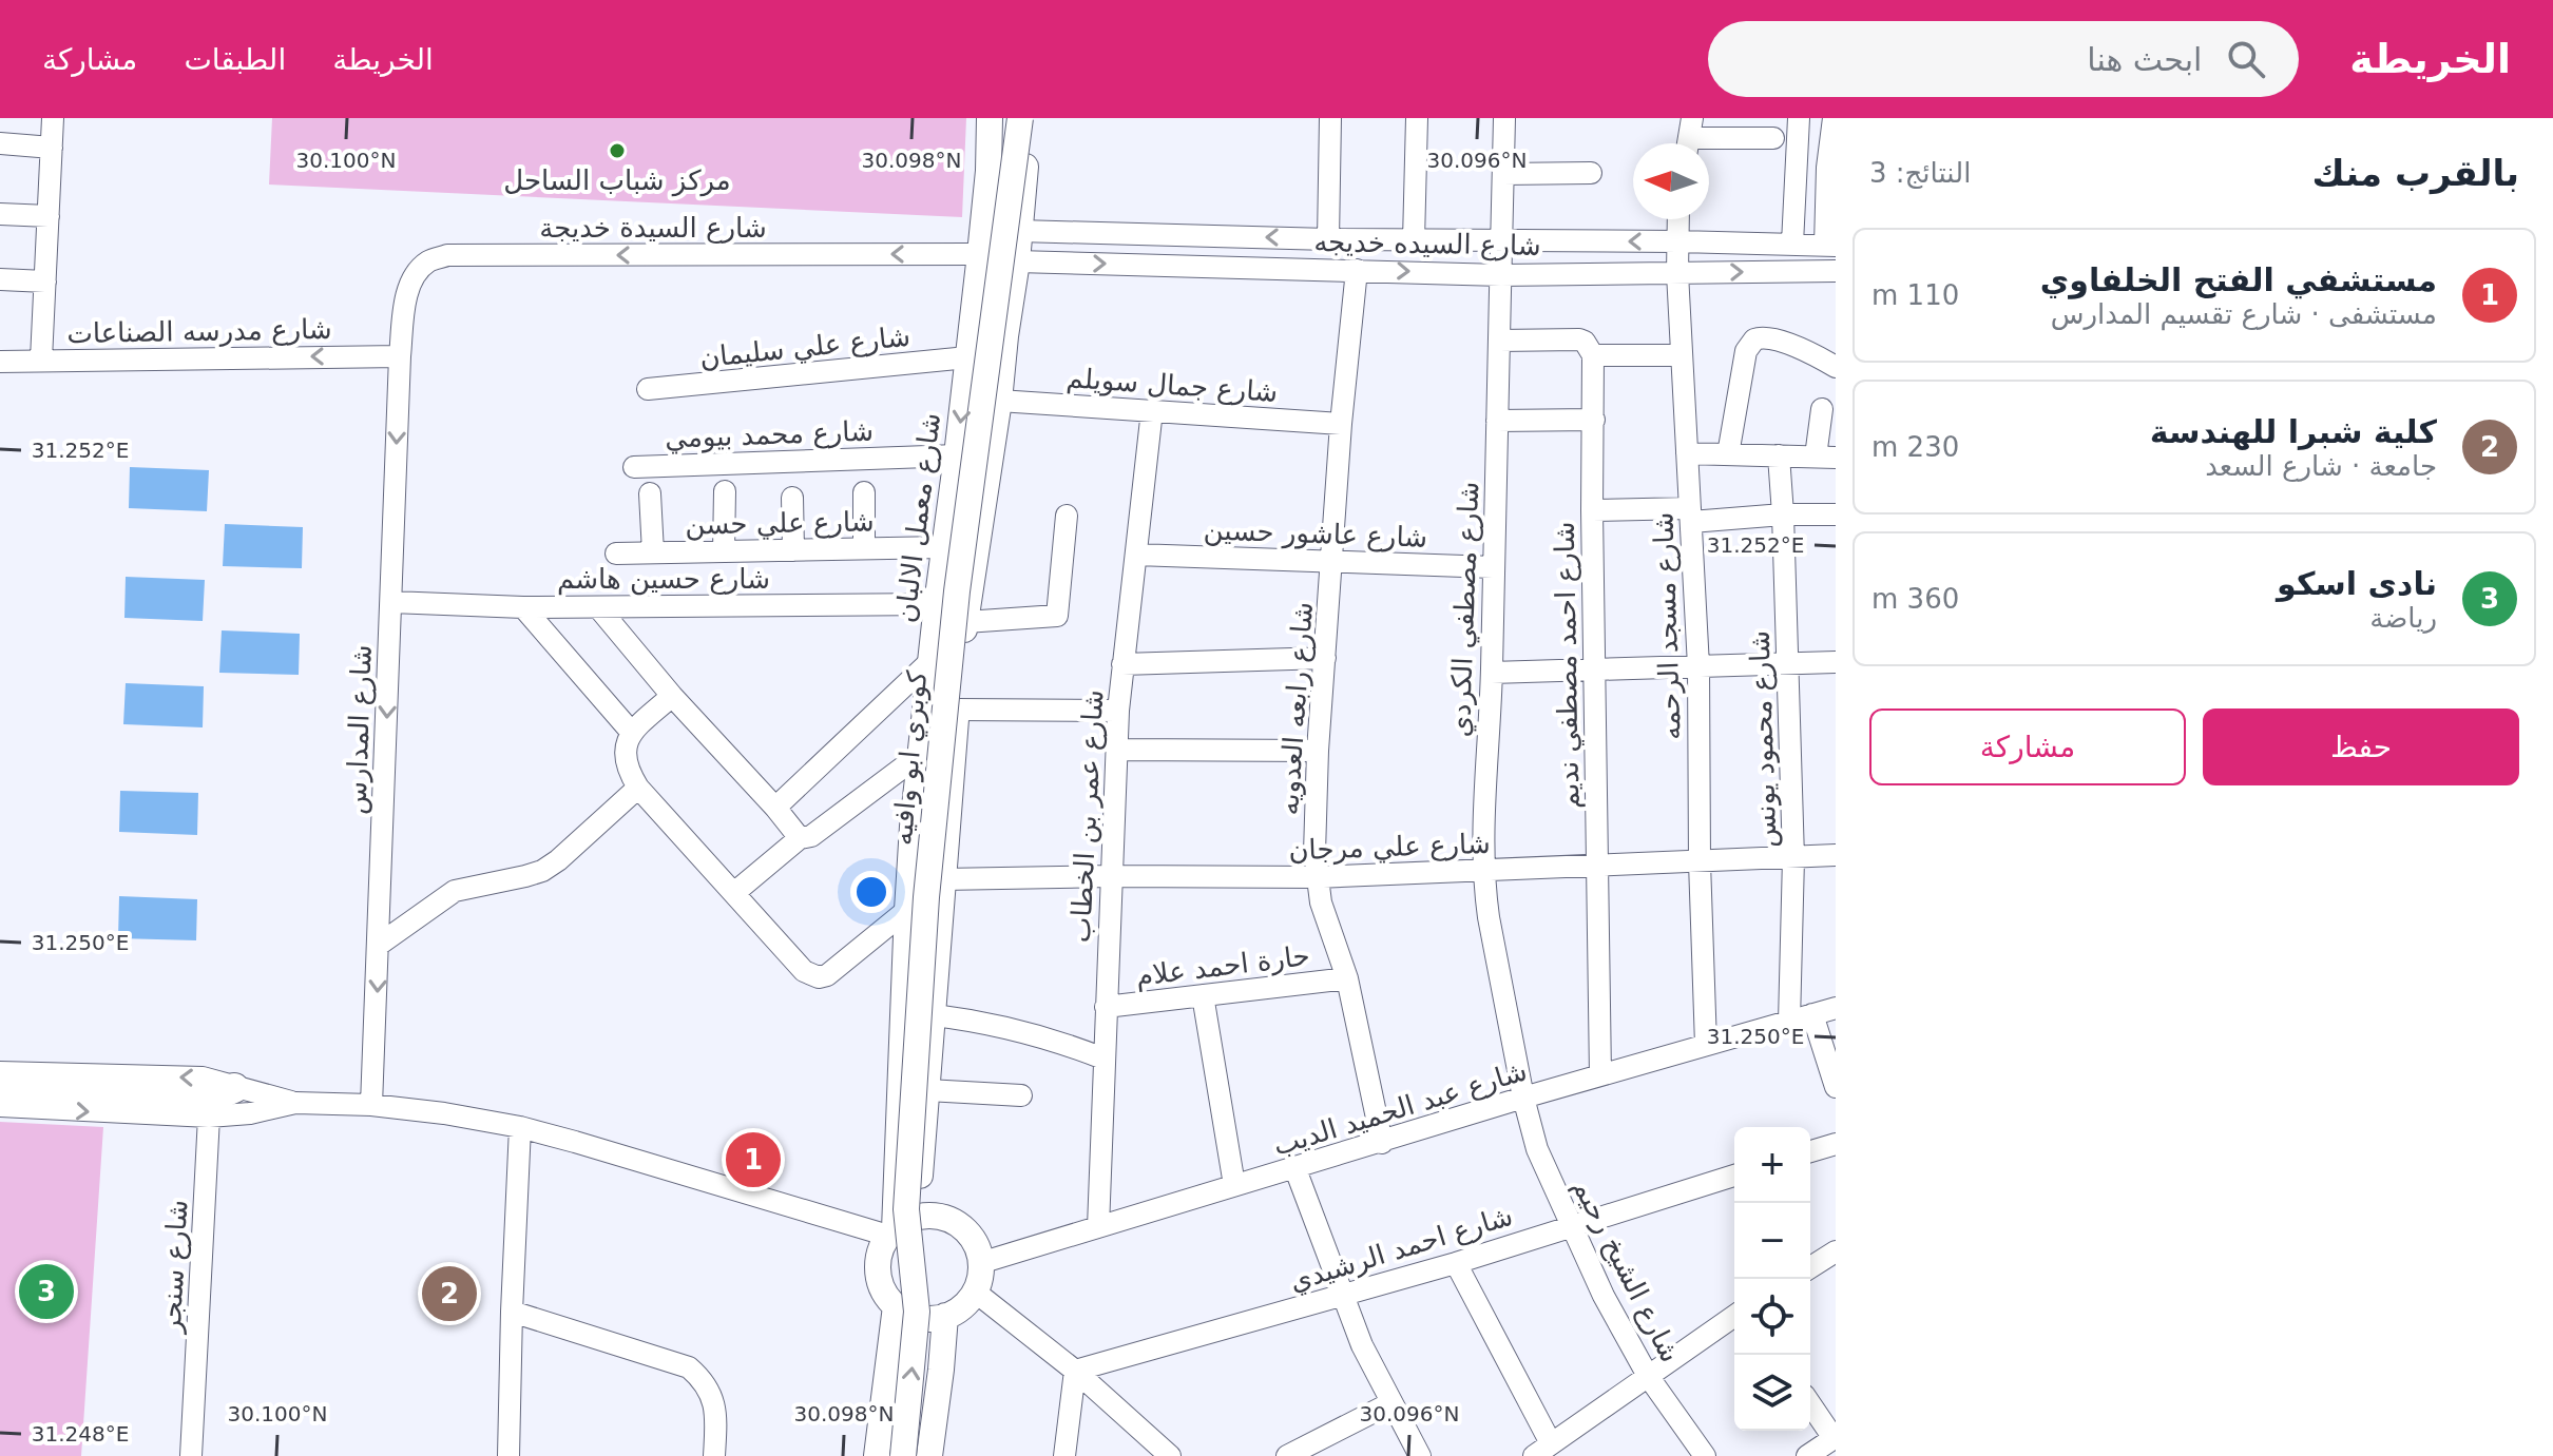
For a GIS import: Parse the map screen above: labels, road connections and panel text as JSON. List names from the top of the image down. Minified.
{"streets":{"main road":["شارع معمل الالبان","كوبري ابو وافيه"],"street":["شارع السيدة خديجة","شارع السيده خديجه","شارع مدرسه الصناعات","شارع علي سليمان","شارع جمال سويلم","شارع محمد بيومي","شارع علي حسن","شارع عاشور حسين","شارع حسين هاشم","شارع مصطفي الكردي","شارع مسجد الرحمه","شارع احمد مصطفي نديم","شارع رابعه العدويه","شارع المدارس","شارع محمود يونس","شارع عمر بن الخطاب","شارع علي مرجان","حارة احمد علام","شارع عبد الحميد الديب","شارع احمد الرشيدي","شارع سنجر","شارع الشيخ رحيم"]},"crossings":[["شارع السيدة خديجة","شارع مدرسه الصناعات"],["شارع السيدة خديجة","شارع معمل الالبان"],["شارع السيدة خديجة","شارع المدارس"],["شارع السيده خديجه","شارع مصطفي الكردي"],["شارع السيده خديجه","شارع مسجد الرحمه"],["شارع السيده خديجه","شارع رابعه العدويه"],["شارع مدرسه الصناعات","شارع المدارس"],["شارع علي سليمان","شارع معمل الالبان"],["شارع جمال سويلم","شارع رابعه العدويه"],["شارع جمال سويلم","شارع عمر بن الخطاب"],["شارع محمد بيومي","شارع معمل الالبان"],["شارع معمل الالبان","شارع علي حسن"],["شارع معمل الالبان","شارع حسين هاشم"],["شارع معمل الالبان","شارع عبد الحميد الديب"],["شارع عاشور حسين","شارع مصطفي الكردي"],["شارع عاشور حسين","شارع رابعه العدويه"],["شارع عاشور حسين","شارع عمر بن الخطاب"],["شارع حسين هاشم","شارع المدارس"],["شارع مصطفي الكردي","شارع علي مرجان"],["شارع مصطفي الكردي","شارع عبد الحميد الديب"],["شارع مصطفي الكردي","شارع الشيخ رحيم"],["شارع مسجد الرحمه","شارع علي مرجان"],["شارع مسجد الرحمه","شارع عبد الحميد الديب"],["شارع احمد مصطفي نديم","شارع علي مرجان"],["شارع احمد مصطفي نديم","شارع عبد الحميد الديب"],["شارع رابعه العدويه","شارع علي مرجان"],["شارع رابعه العدويه","حارة احمد علام"],["شارع رابعه العدويه","شارع عبد الحميد الديب"],["شارع محمود يونس","شارع علي مرجان"],["شارع محمود يونس","شارع عبد الحميد الديب"],["شارع عمر بن الخطاب","شارع علي مرجان"],["شارع عمر بن الخطاب","حارة احمد علام"],["شارع عمر بن الخطاب","شارع عبد الحميد الديب"],["شارع عبد الحميد الديب","شارع الشيخ رحيم"],["شارع احمد الرشيدي","شارع الشيخ رحيم"]],"one_way":["شارع السيدة خديجة","شارع مدرسه الصناعات","شارع المدارس"],"places":["مركز شباب الساحل"],"north":"left","page":{"header":"الخريطة","search":"ابحث هنا","nav":["الخريطة","الطبقات","مشاركة"],"heading":["بالقرب منك","النتائج: 3"],"list":[{"mark":"1","name":"مستشفي الفتح الخلفاوي","note":"مستشفى · شارع تقسيم المدارس","value":"110 m"},{"mark":"2","name":"كلية شبرا للهندسة","note":"جامعة · شارع السعد","value":"230 m"},{"mark":"3","name":"نادى اسكو","note":"رياضة","value":"360 m"}],"buttons":["حفظ","مشاركة"],"map_buttons":["+","−"],"pins":["1","3","2"]},"coordinates":["30.100°N","30.098°N","30.096°N","31.252°E","31.250°E","31.248°E"]}
